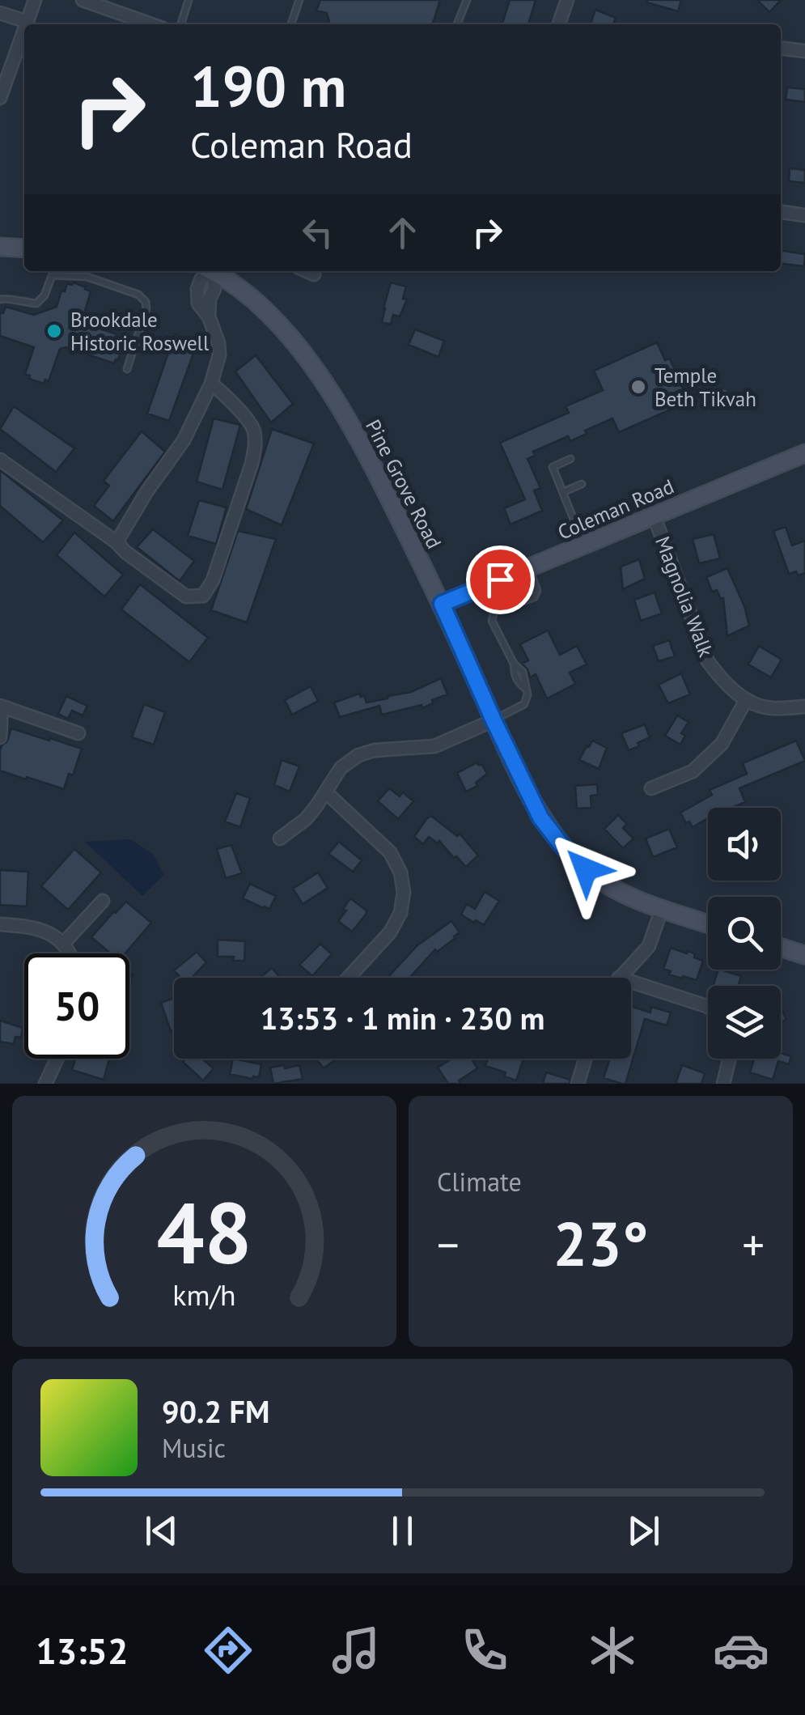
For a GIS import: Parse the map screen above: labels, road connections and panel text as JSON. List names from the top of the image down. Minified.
{"streets":{"main road":["Pine Grove Road","Coleman Road"],"street":["Magnolia Walk"]},"crossings":[["Pine Grove Road","Coleman Road"],["Coleman Road","Magnolia Walk"]],"places":["Brookdale Historic Roswell","Temple Beth Tikvah"],"page":{"turn":["190 m","Coleman Road"],"limit":"50","trip":"13:53 · 1 min · 230 m","tile":"Climate","heat":["−","23°","+"],"song":["90.2 FM","Music"],"tabs":"13:52","gauge":["48","km/h"]}}
